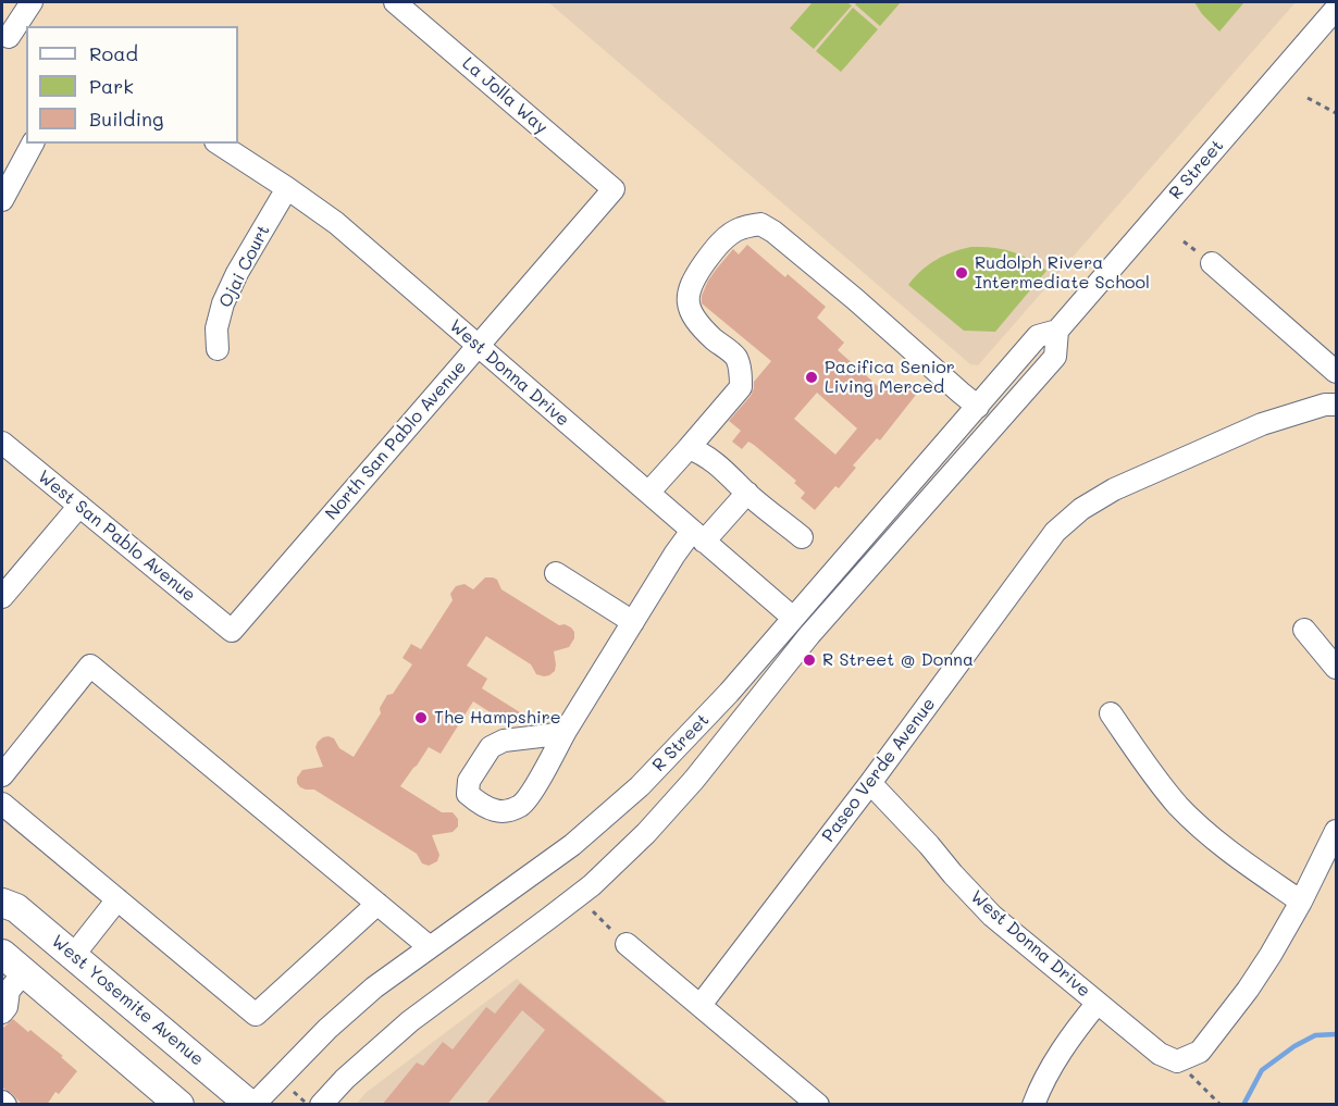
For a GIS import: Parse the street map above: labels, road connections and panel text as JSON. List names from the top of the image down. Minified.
{"streets":{"main road":["West Yosemite Avenue"],"street":["La Jolla Way","R Street","Ojai Court","West Donna Drive","North San Pablo Avenue","West San Pablo Avenue","Paseo Verde Avenue"]},"crossings":[["La Jolla Way","North San Pablo Avenue"],["R Street","West Donna Drive"],["R Street","West Yosemite Avenue"],["Ojai Court","West Donna Drive"],["West Donna Drive","North San Pablo Avenue"],["West Donna Drive","Paseo Verde Avenue"],["North San Pablo Avenue","West San Pablo Avenue"]],"places":["Rudolph Rivera Intermediate School","Pacifica Senior Living Merced","R Street @ Donna","The Hampshire"],"legend":["Road","Park","Building"]}
